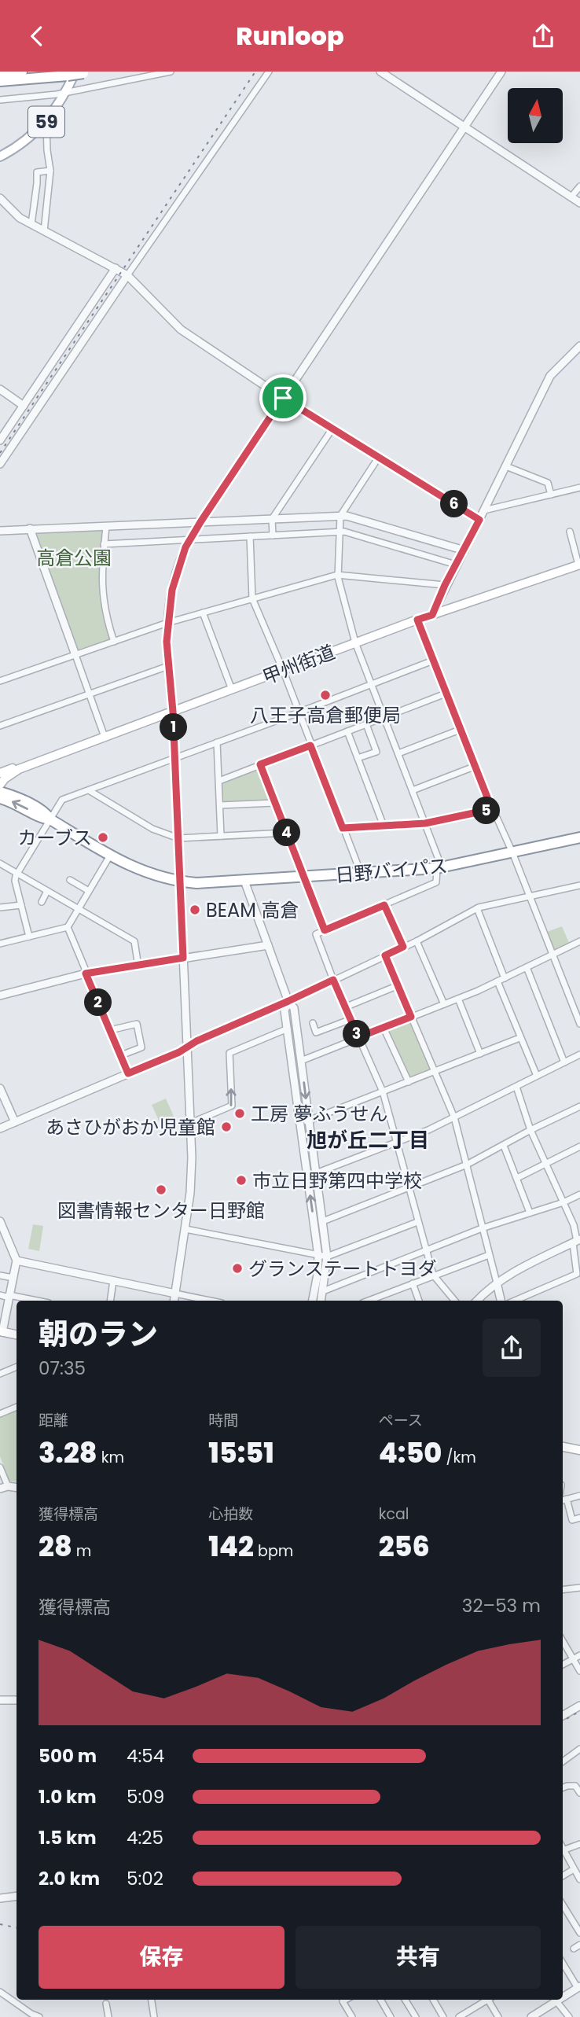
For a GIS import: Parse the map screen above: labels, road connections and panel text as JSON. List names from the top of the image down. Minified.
{"streets":{"highway":["日野バイパス"],"main road":["59","甲州街道"]},"districts":["旭が丘二丁目"],"parks":["高倉公園"],"places":["八王子高倉郵便局","カーブス","BEAM 高倉","工房 夢ふうせん","あさひがおか児童館","市立日野第四中学校","図書情報センター日野館","グランステートトヨダ"],"north":"top","page":{"header":"Runloop","pins":["6","1","5","4","2","3"],"heading":["朝のラン","07:35"],"stats":[["距離","3.28 km"],["時間","15:51"],["ペース","4:50 /km"],["獲得標高","28 m"],["心拍数","142 bpm"],["kcal","256"]],"chart":["獲得標高","32–53 m"],"list":[{"name":"500 m","note":"4:54"},{"name":"1.0 km","note":"5:09"},{"name":"1.5 km","note":"4:25"},{"name":"2.0 km","note":"5:02"}],"buttons":["保存","共有"]}}
